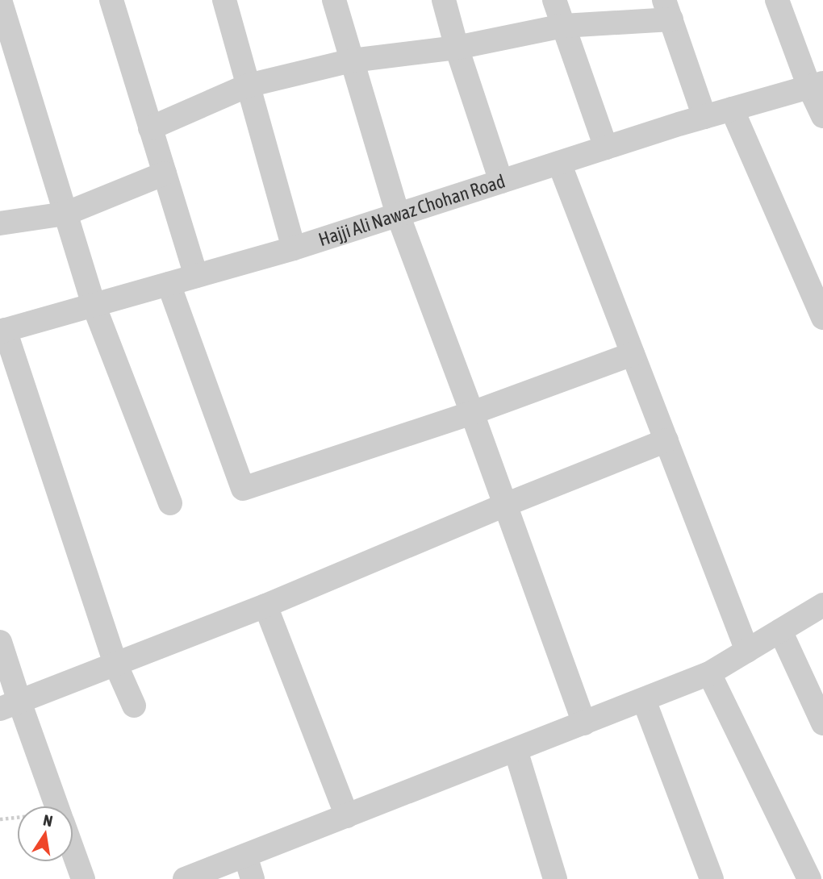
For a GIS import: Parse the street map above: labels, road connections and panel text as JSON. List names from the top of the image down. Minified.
{"streets":{"street":["Hajji Ali Nawaz Chohan Road"]},"north":"top"}
